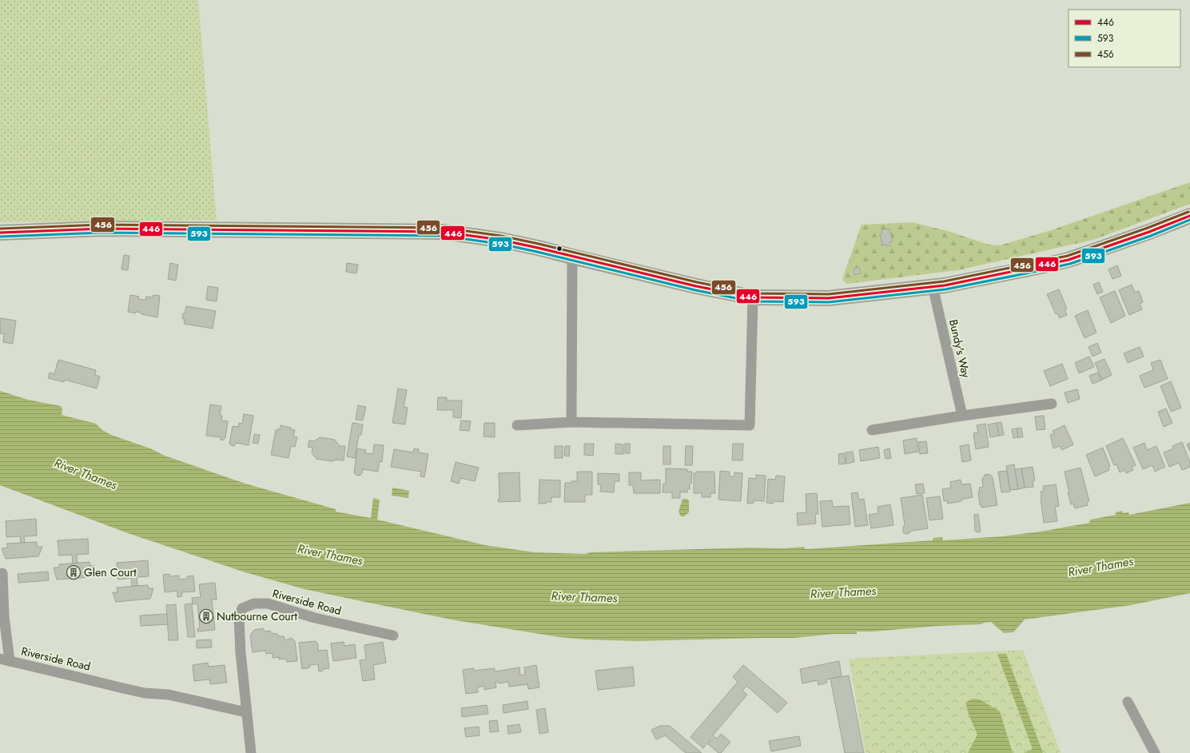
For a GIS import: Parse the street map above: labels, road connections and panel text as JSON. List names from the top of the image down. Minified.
{"streets":{"street":["Bundy's Way","Riverside Road"]},"water":["River Thames"],"places":{"building":["Glen Court","Nutbourne Court"]},"lines":["transit line 456","transit line 446","transit line 593"],"legend":["446","593","456"]}
